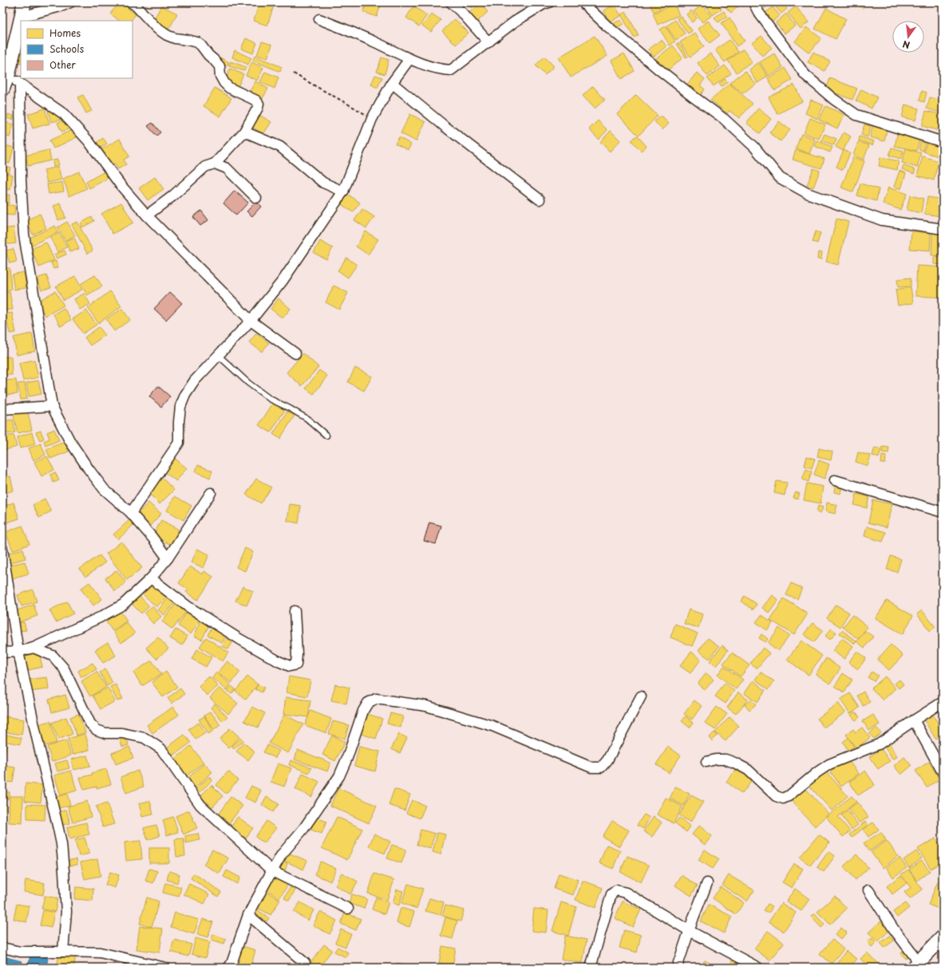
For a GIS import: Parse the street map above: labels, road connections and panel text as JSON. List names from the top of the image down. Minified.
{"legend":["Homes","Schools","Other"],"north":"bottom"}
